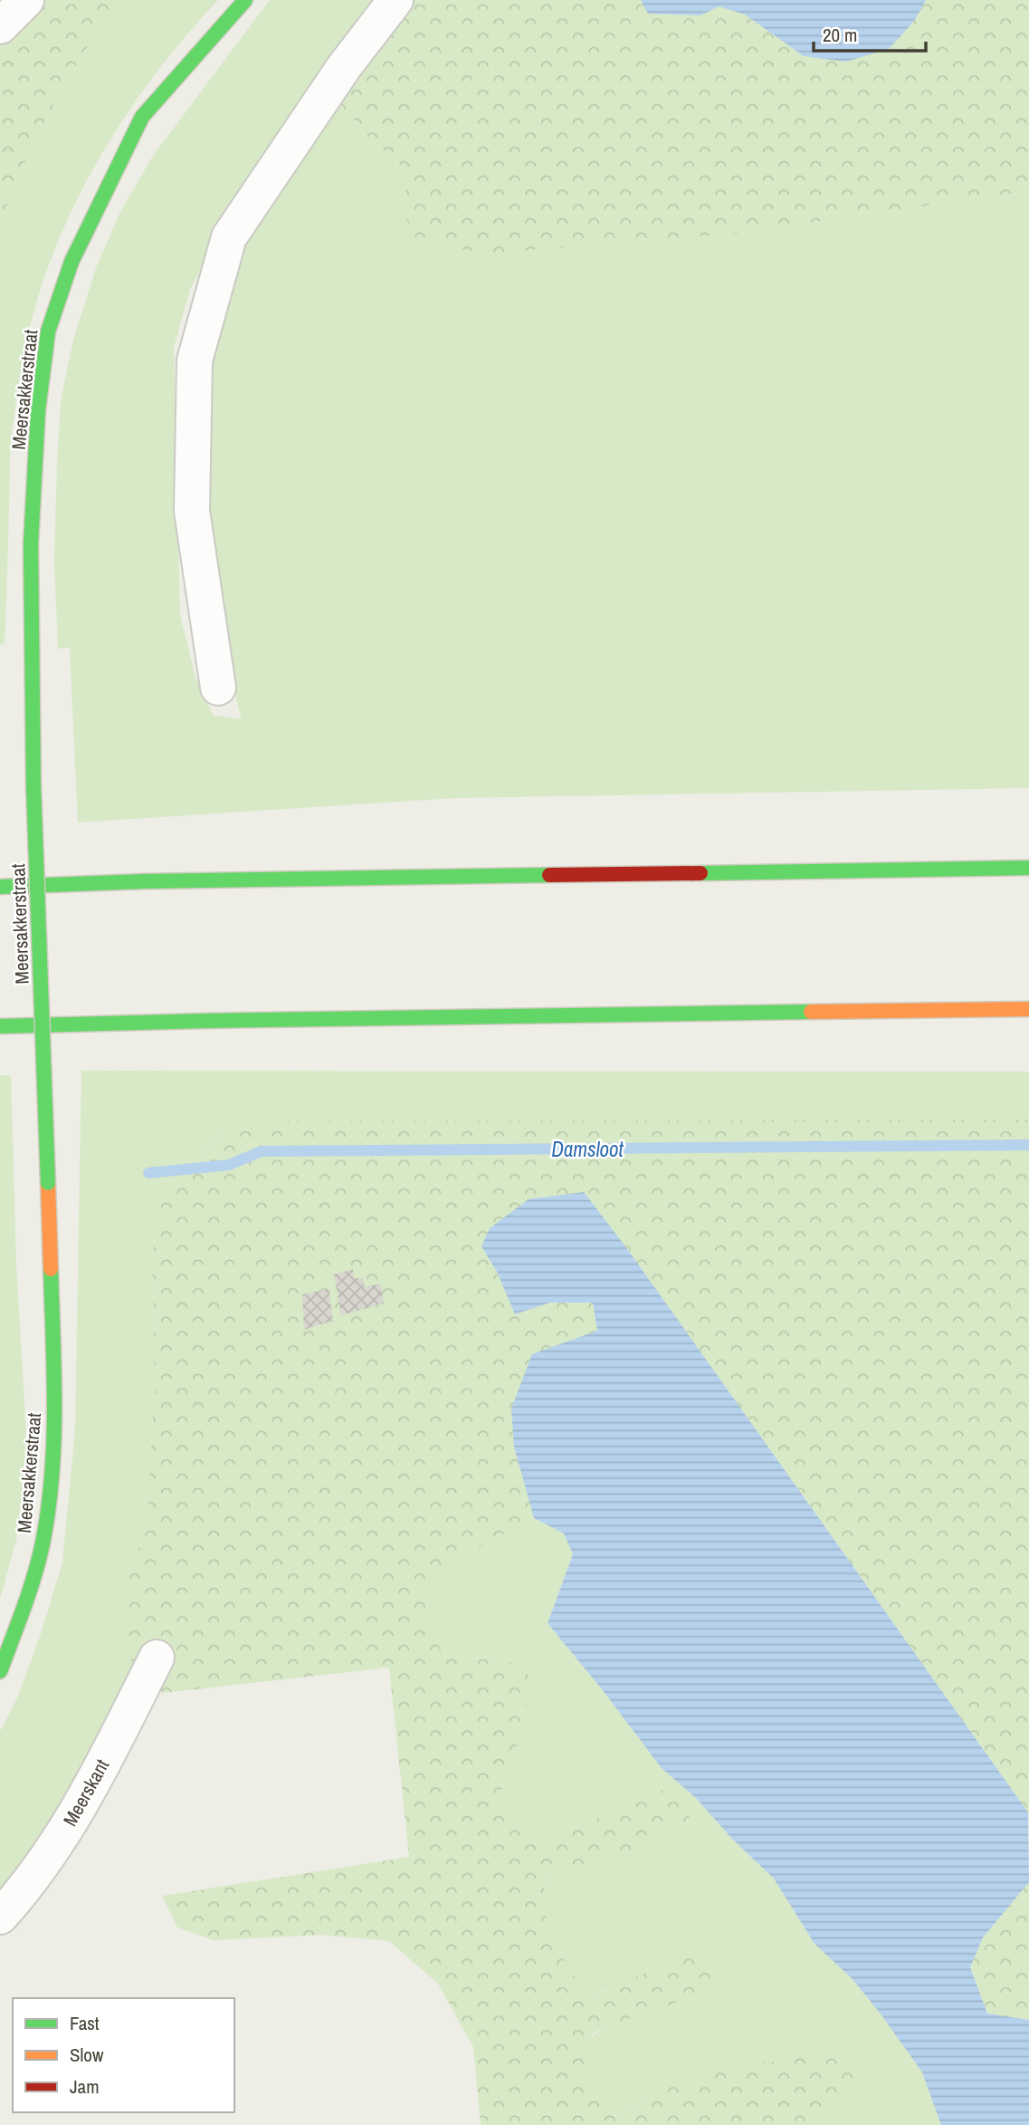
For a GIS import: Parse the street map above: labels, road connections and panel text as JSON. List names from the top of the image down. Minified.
{"streets":{"main road":["Meersakkerstraat"],"street":["Meerskant"]},"water":["Damsloot"],"legend":["Fast","Slow","Jam"],"scale_bar":"20 m"}
